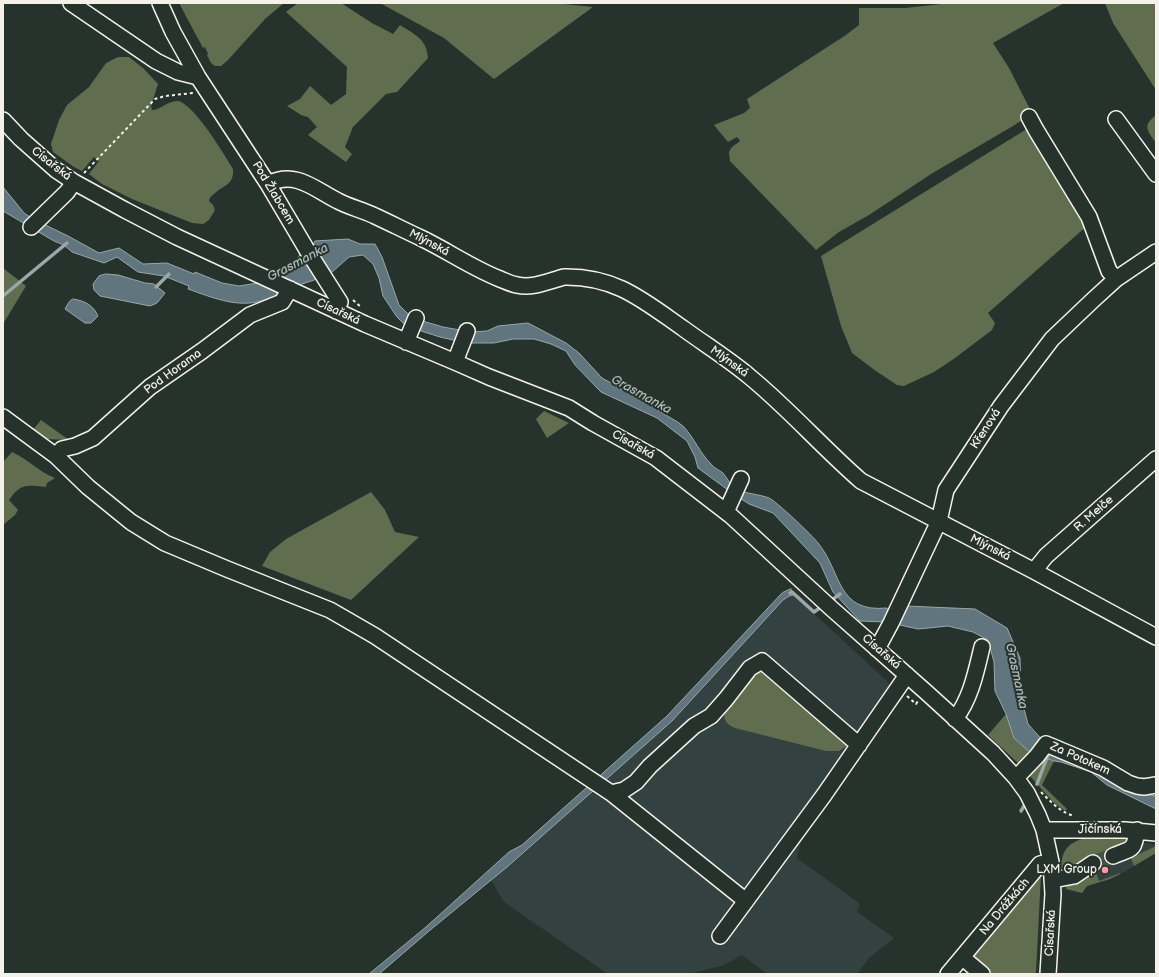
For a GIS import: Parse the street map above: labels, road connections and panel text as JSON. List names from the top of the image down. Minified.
{"streets":{"street":["Císařská","Pod Žlabcem","Mlýnská","Pod Horama","Křenová","R. Melče","Za Potokem","Jičínská","Na Drážkách"]},"crossings":[["Císařská","Pod Žlabcem"],["Císařská","Pod Horama"],["Císařská","Křenová"],["Císařská","Za Potokem"],["Císařská","Jičínská"],["Císařská","Na Drážkách"],["Pod Žlabcem","Mlýnská"],["Mlýnská","Křenová"],["Mlýnská","R. Melče"]],"water":["Grasmanka"],"places":["LXM Group"]}
